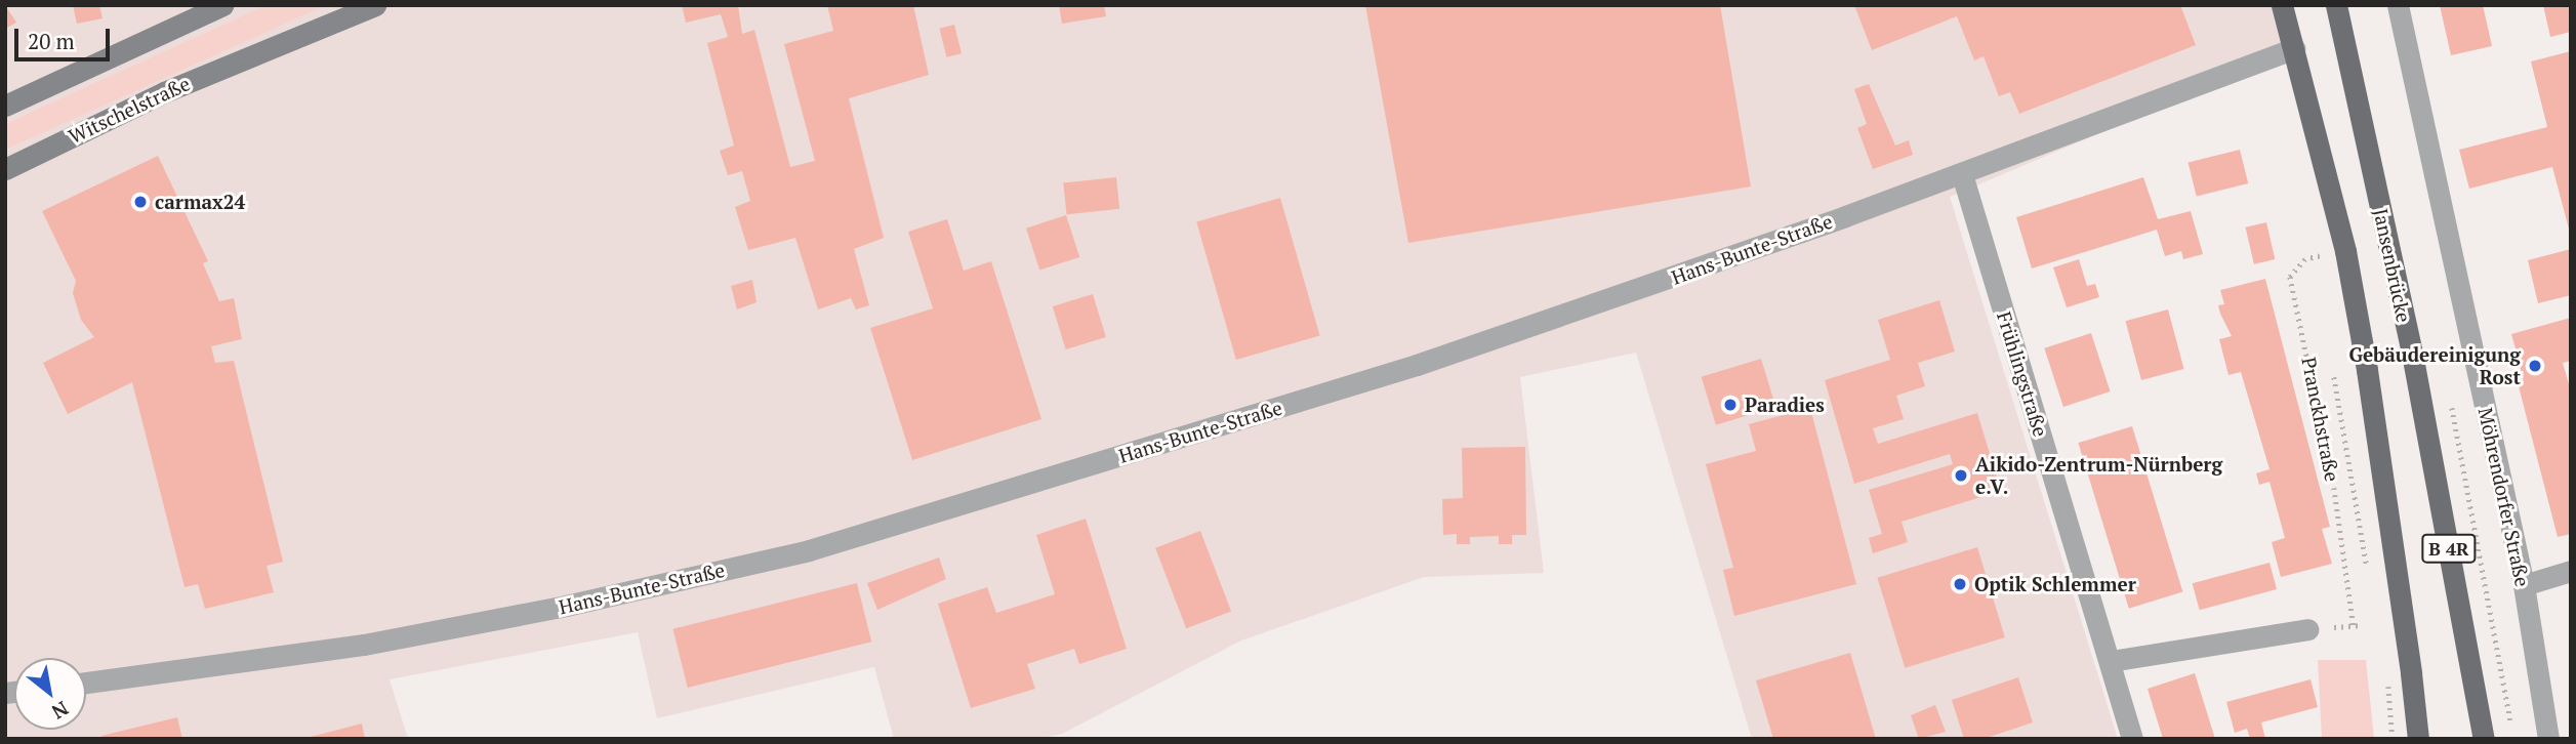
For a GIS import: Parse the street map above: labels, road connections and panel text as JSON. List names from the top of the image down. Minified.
{"streets":{"main road":["Jansenbrücke","B 4R"],"street":["Witschelstraße","Hans-Bunte-Straße","Frühlingstraße","Möhrendorfer Straße"],"path":["Pranckhstraße"]},"crossings":[["Hans-Bunte-Straße","Frühlingstraße"],["Hans-Bunte-Straße","B 4R"],["Pranckhstraße","B 4R"]],"places":["carmax24","Gebäudereinigung Rost","Paradies","Aikido-Zentrum-Nürnberg e.V.","Optik Schlemmer"],"scale_bar":"20 m","north":"bottom right"}
